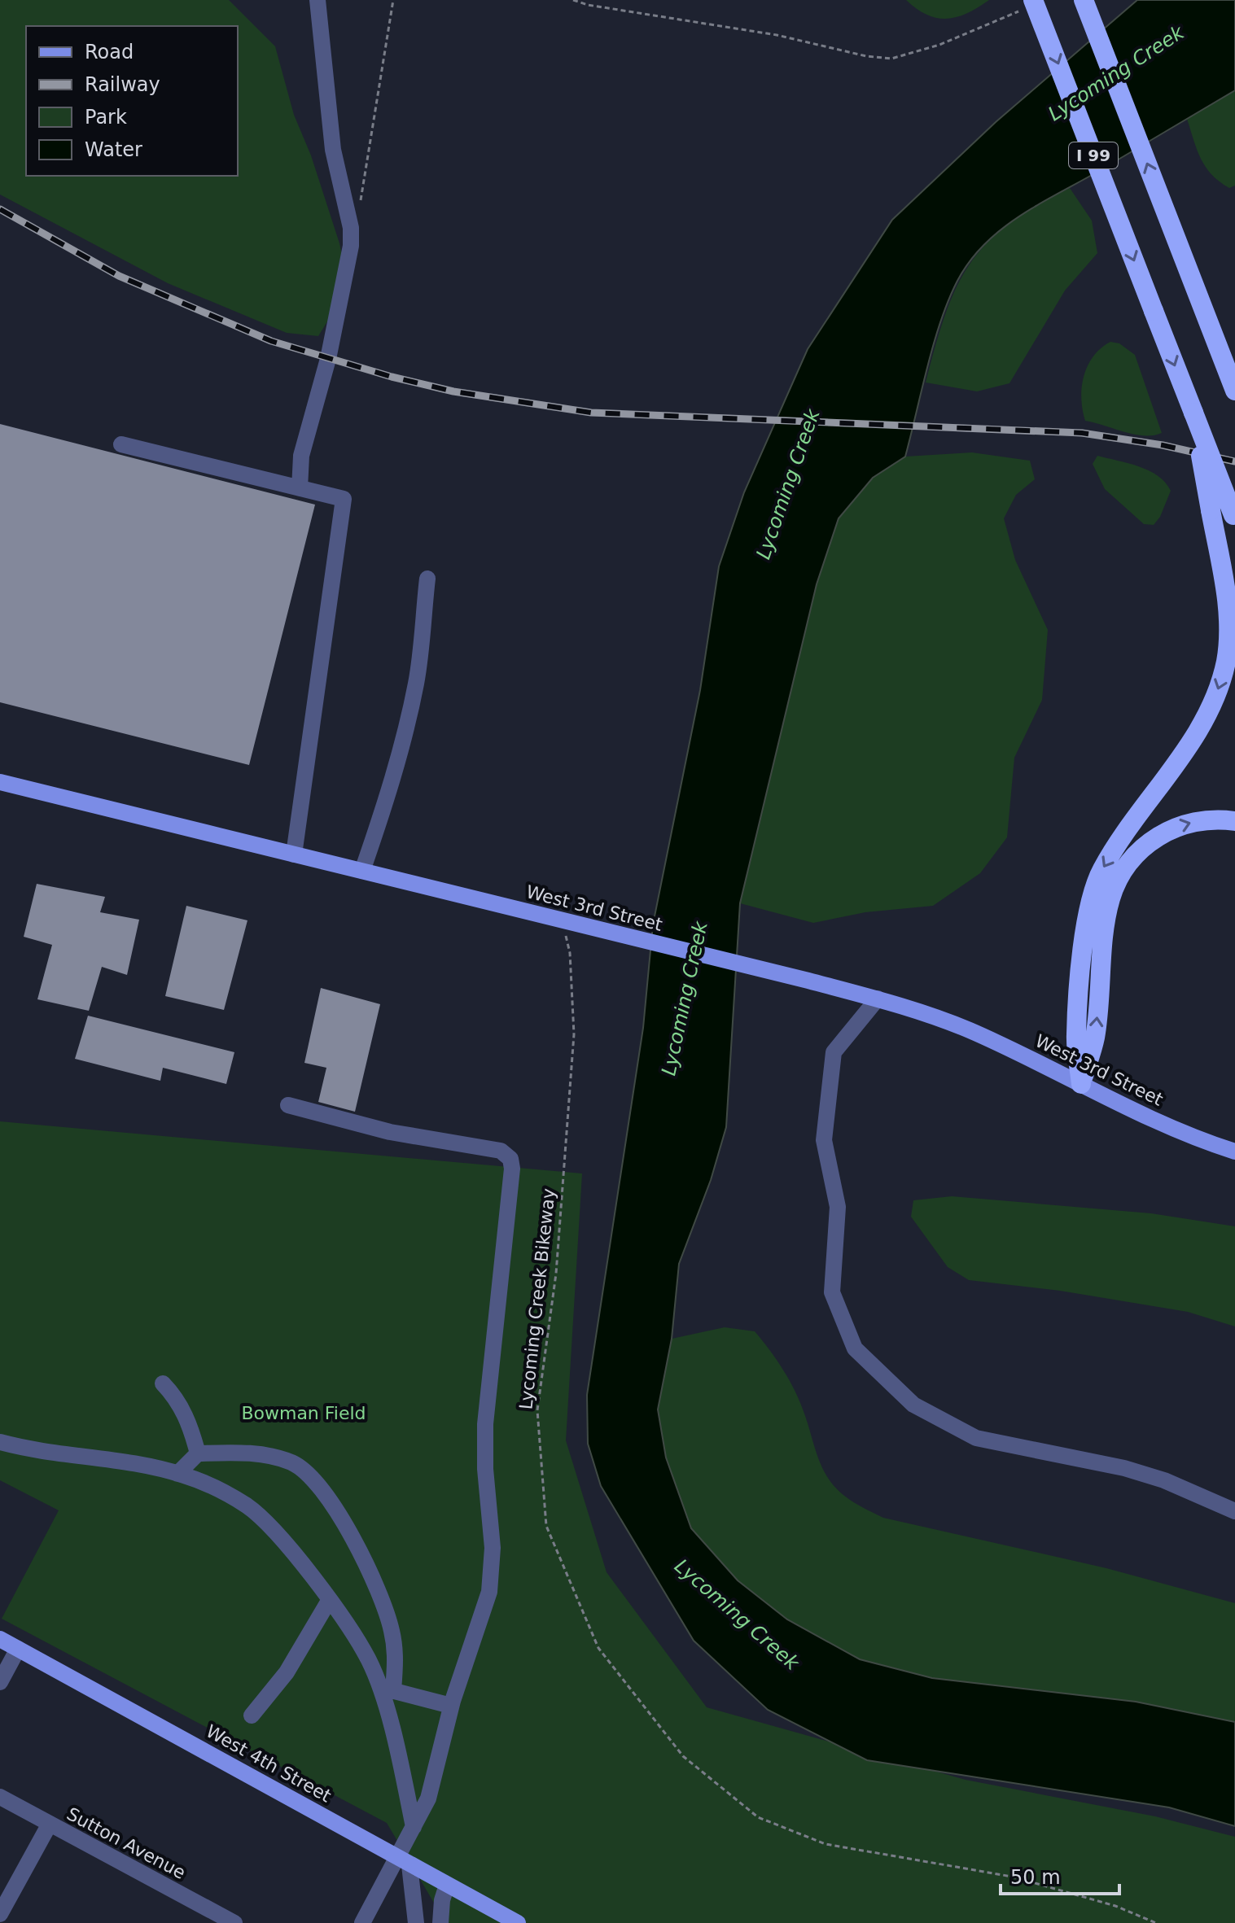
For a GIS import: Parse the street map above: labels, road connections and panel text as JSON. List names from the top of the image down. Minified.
{"streets":{"highway":["I 99"],"main road":["West 3rd Street","West 4th Street"],"street":["Sutton Avenue"],"path":["Lycoming Creek Bikeway"]},"crossings":[["West 3rd Street","Lycoming Creek Bikeway"]],"water":["Lycoming Creek"],"parks":["Bowman Field"],"legend":["Road","Railway","Park","Water"],"scale_bar":"50 m"}
